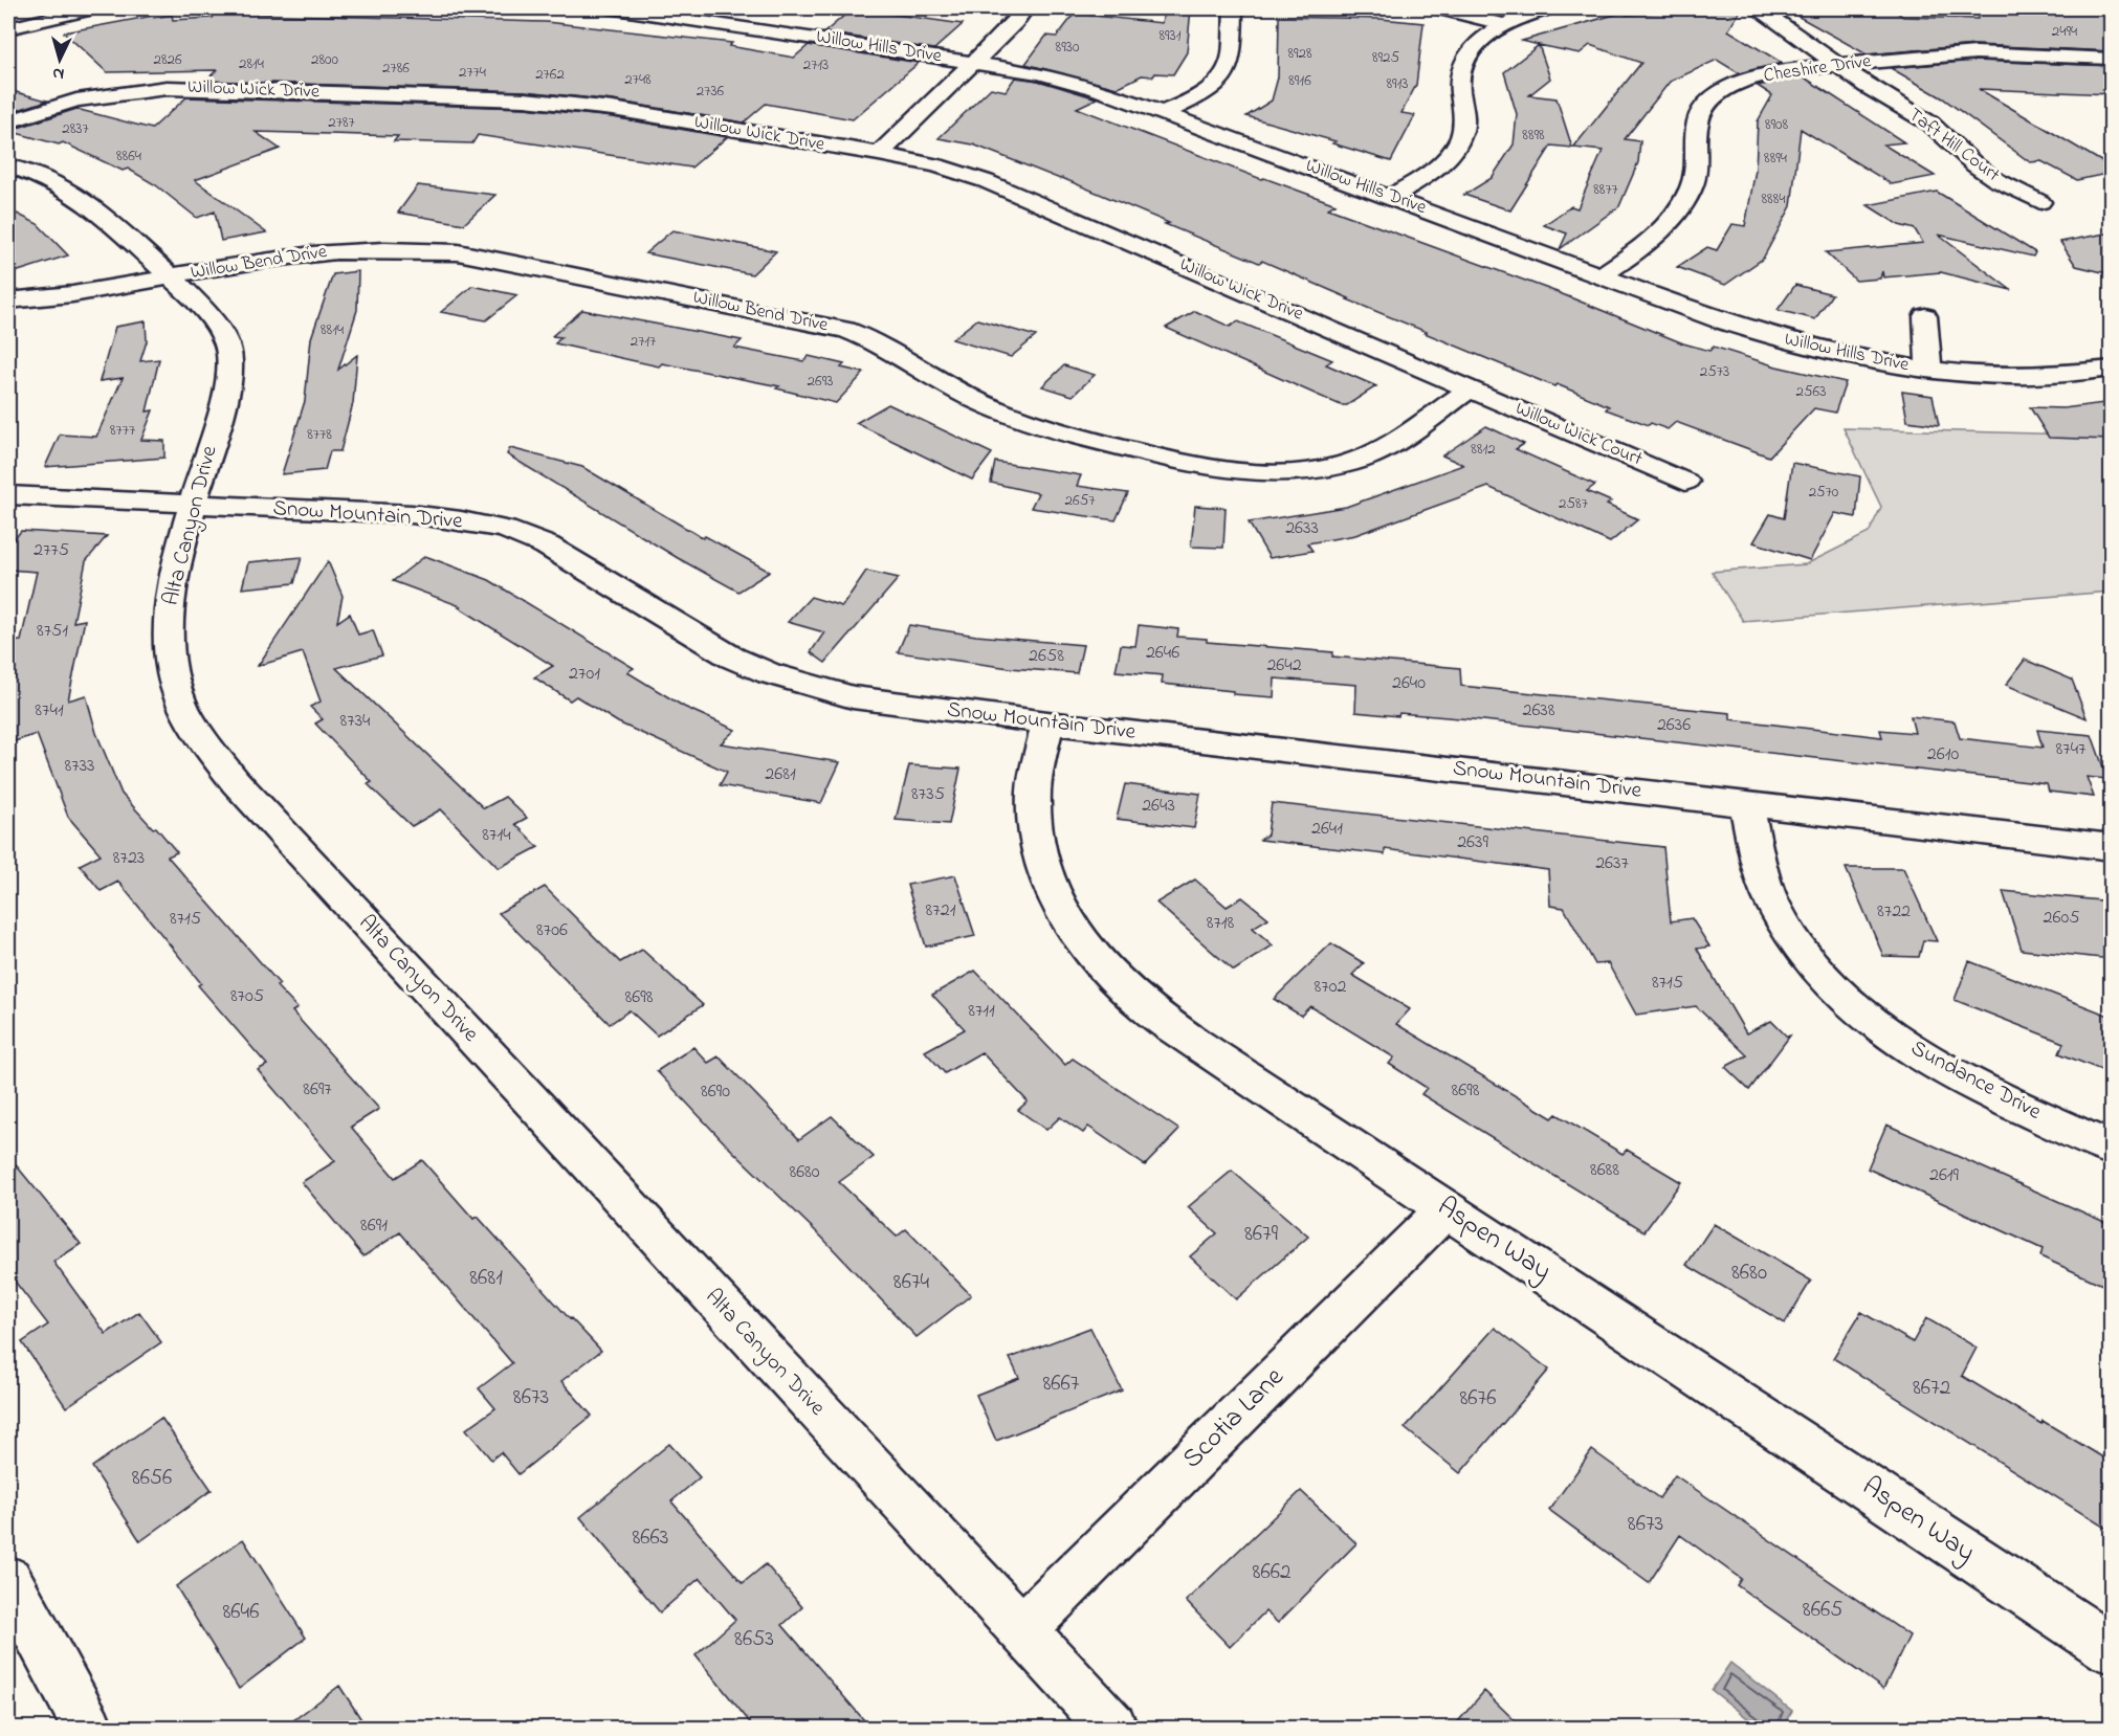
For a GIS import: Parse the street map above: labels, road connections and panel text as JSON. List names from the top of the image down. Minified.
{"streets":{"street":["Willow Hills Drive","Cheshire Drive","Willow Wick Drive","Taft Hill Court","Willow Bend Drive","Willow Wick Court","Snow Mountain Drive","Alta Canyon Drive","Sundance Drive","Aspen Way","Scotia Lane"]},"crossings":[["Willow Hills Drive","Cheshire Drive"],["Cheshire Drive","Taft Hill Court"],["Willow Wick Drive","Willow Bend Drive"],["Willow Wick Drive","Willow Wick Court"],["Willow Bend Drive","Willow Wick Court"],["Willow Bend Drive","Alta Canyon Drive"],["Snow Mountain Drive","Alta Canyon Drive"],["Snow Mountain Drive","Sundance Drive"],["Snow Mountain Drive","Aspen Way"],["Alta Canyon Drive","Scotia Lane"],["Aspen Way","Scotia Lane"]],"house_numbers":["2494","8931","8930","8928","8925","2826","2800","2814","2713","2786","2774","2762","2748","8916","8913","2736","2787","8908","2837","8898","8864","8894","8877","8884","8814","2717","2573","2693","2563","8777","8778","8812","2570","2657","2587","2633","2775","8751","2646","2658","2642","2701","2640","8741","2638","8734","2636","8747","2610","8733","2681","8735","2643","2641","8714","2639","8723","2637","8721","8722","2605","8715","8718","8706","8715","8702","8705","8698","8711","8697","8698","8690","8688","8680","2619","8691","8679","8680","8681","8674","8667","8672","8673","8676","8656","8673","8663","8662","8665","8646","8653"],"north":"bottom"}
